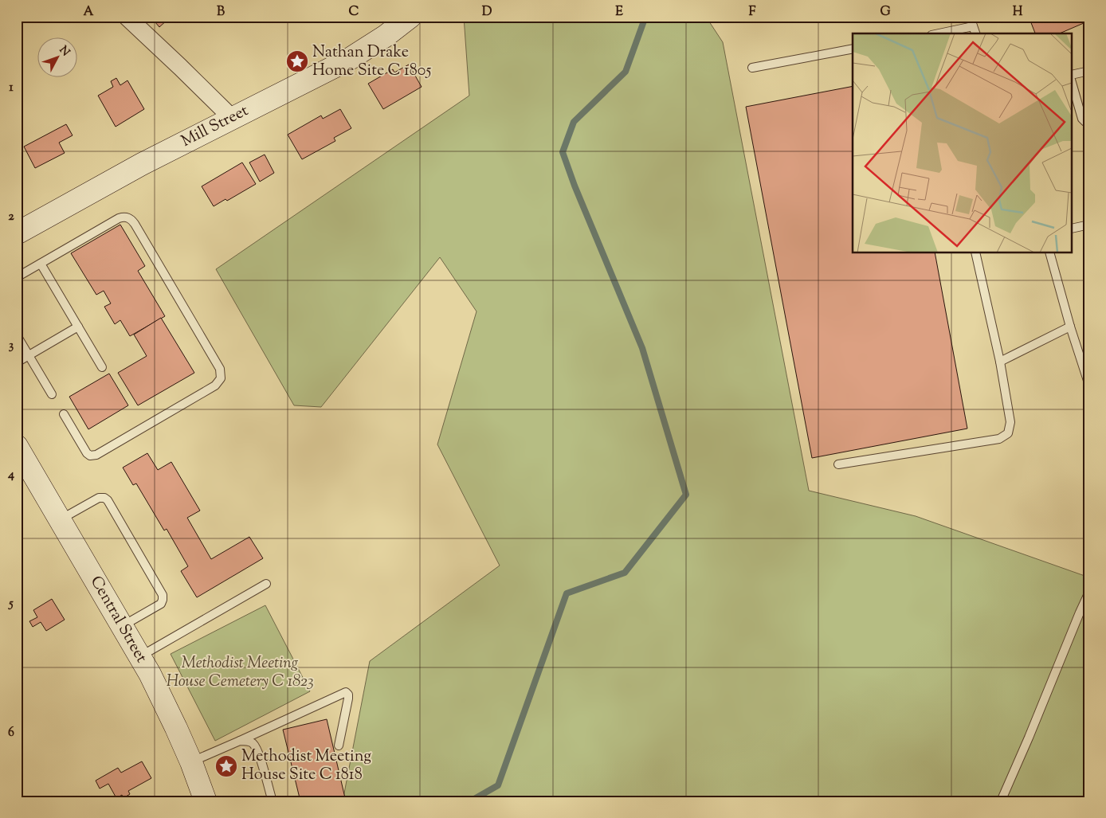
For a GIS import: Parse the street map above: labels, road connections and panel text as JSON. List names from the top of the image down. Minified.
{"streets":{"street":["Mill Street","Central Street"]},"parks":["Methodist Meeting House Cemetery C 1823"],"places":{"place":["Nathan Drake Home Site C 1805","Methodist Meeting House Site C 1818"]},"north":"top right","grid":{"columns":["A","B","C","D","E","F","G","H"],"rows":["1","2","3","4","5","6"]}}
